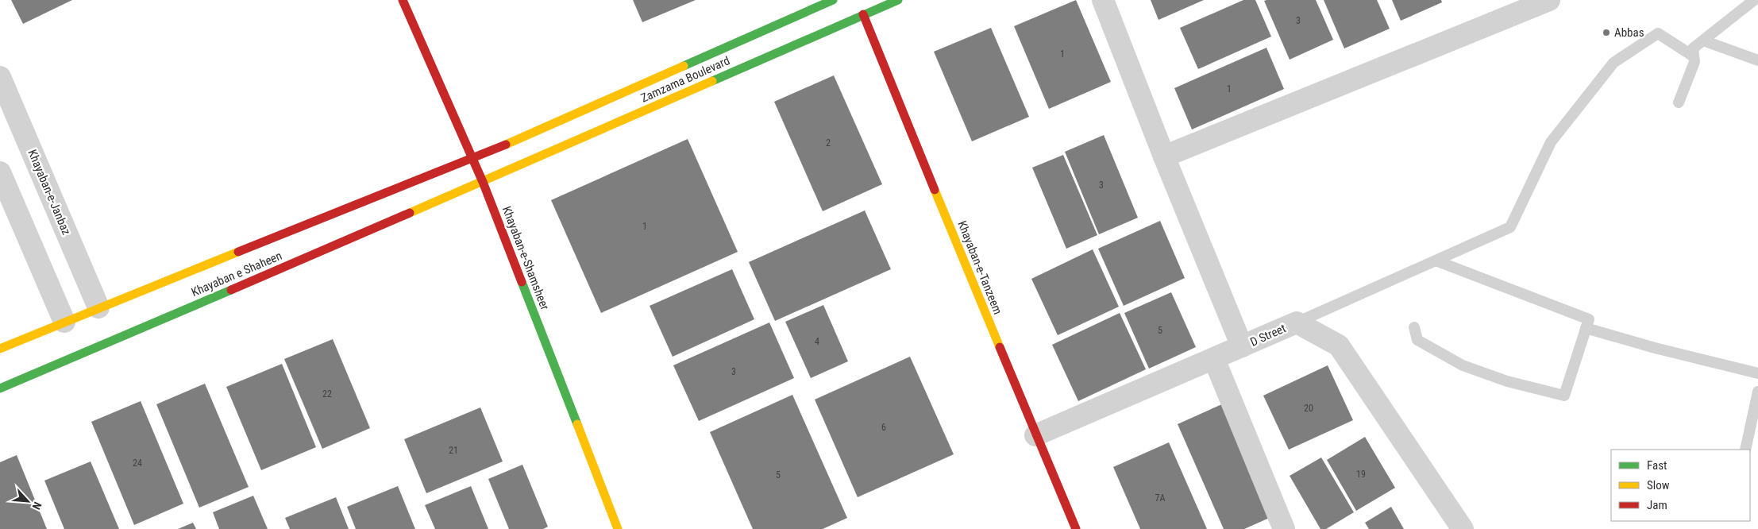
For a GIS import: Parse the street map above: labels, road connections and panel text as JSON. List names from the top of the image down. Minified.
{"streets":{"main road":["Zamzama Boulevard","Khayaban-e-Shamsheer","Khayaban-e-Tanzeem","Khayaban e Shaheen"],"street":["Khayaban-e-Janbaz","D Street"]},"crossings":[["Zamzama Boulevard","Khayaban-e-Shamsheer"],["Zamzama Boulevard","Khayaban-e-Tanzeem"],["Zamzama Boulevard","Khayaban e Shaheen"],["Khayaban-e-Janbaz","Khayaban e Shaheen"],["Khayaban-e-Shamsheer","Khayaban e Shaheen"],["Khayaban-e-Tanzeem","D Street"]],"places":["Abbas"],"house_numbers":["3","1","1","2","3","1","5","4","3","22","20","6","21","24","19","5","7A"],"legend":["Fast","Slow","Jam"],"north":"bottom right"}
